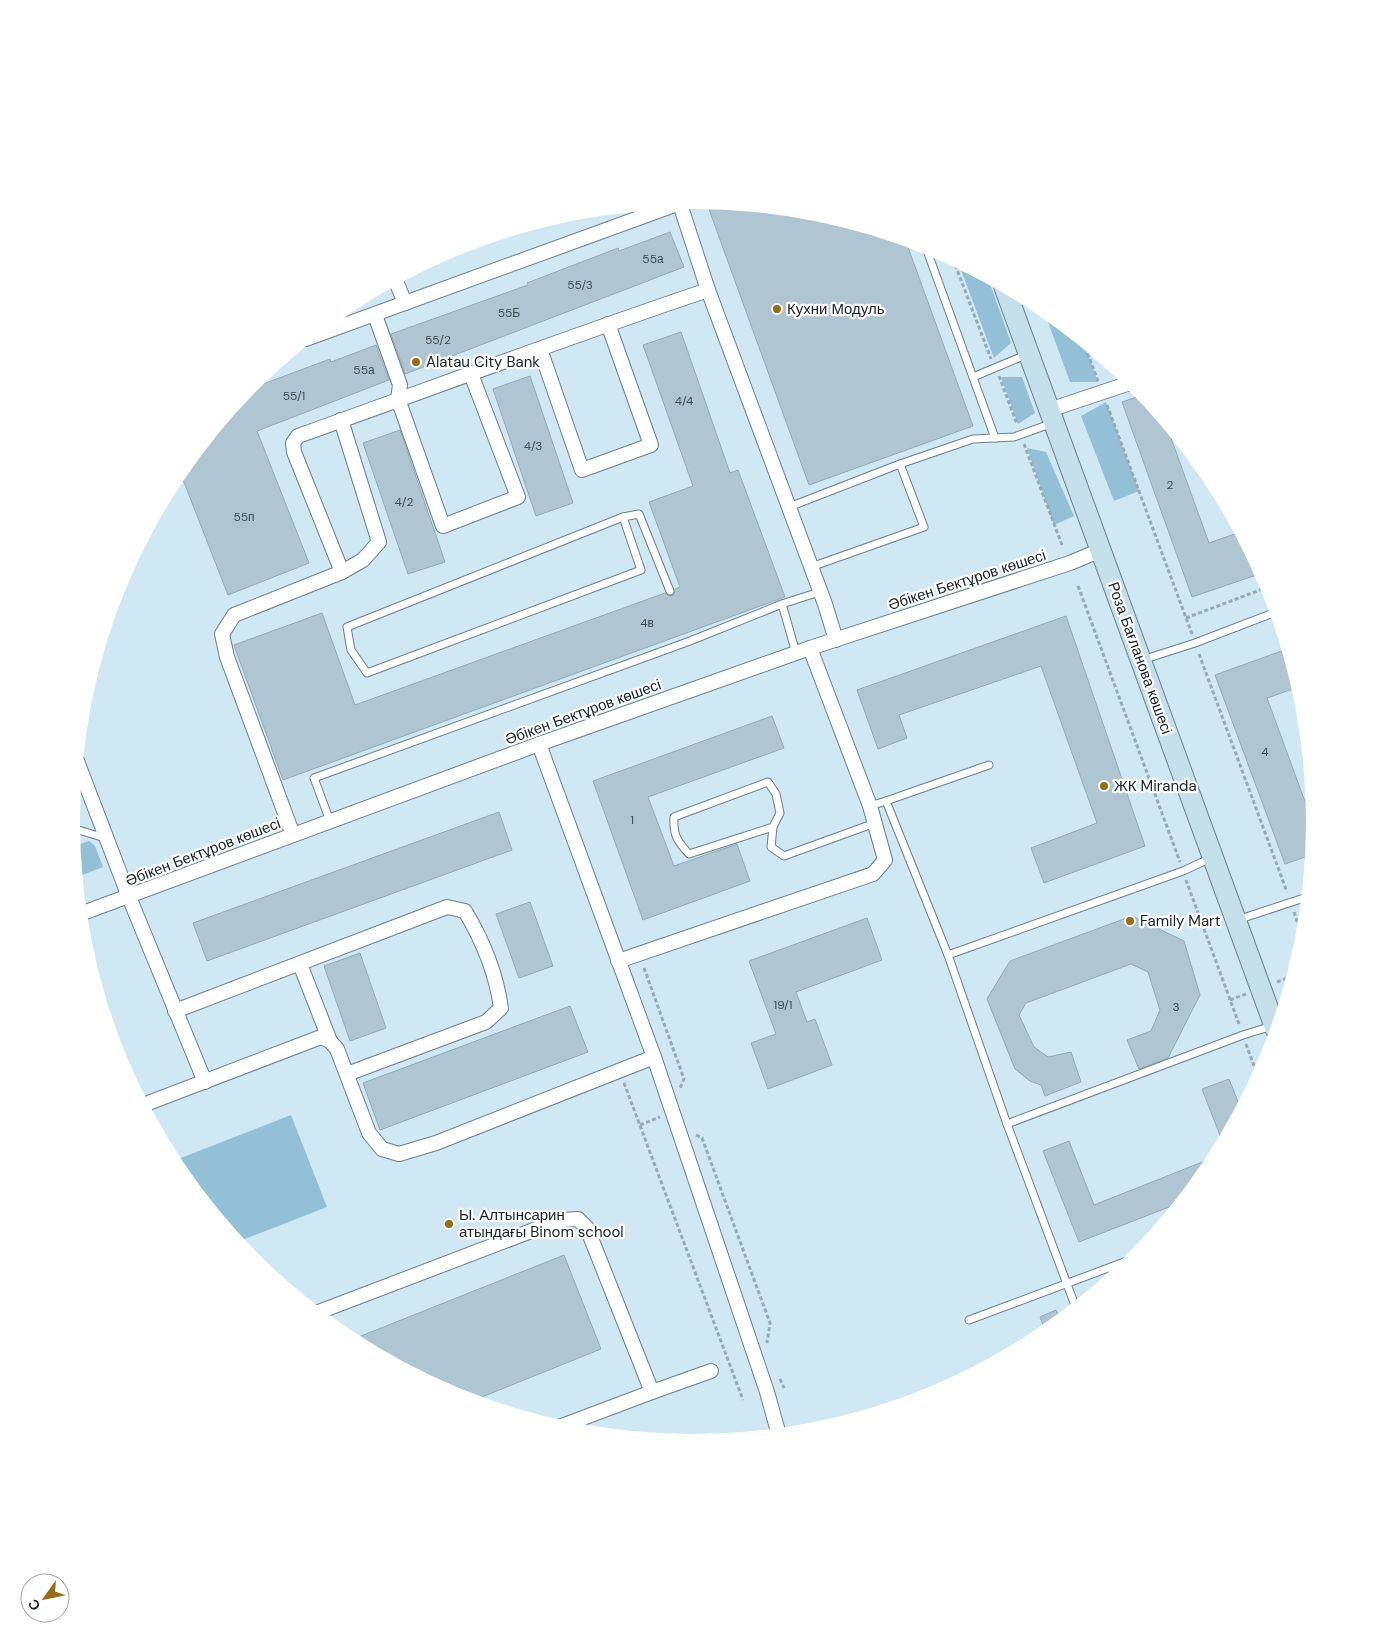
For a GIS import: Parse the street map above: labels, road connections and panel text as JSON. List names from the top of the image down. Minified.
{"streets":{"street":["Әбікен Бектұров көшесі","Роза Бағланова көшесі"]},"crossings":[["Әбікен Бектұров көшесі","Роза Бағланова көшесі"]],"places":["Кухни Модуль","Alatau City Bank","ЖК Miranda","Family Mart","Ы. Алтынсарин атындағы Binom school"],"house_numbers":["55а","55/3","55Б","55/2","55а","55/1","4/4","4/3","2","4/2","55п","4в","4","1","19/1","3"],"north":"bottom left"}
